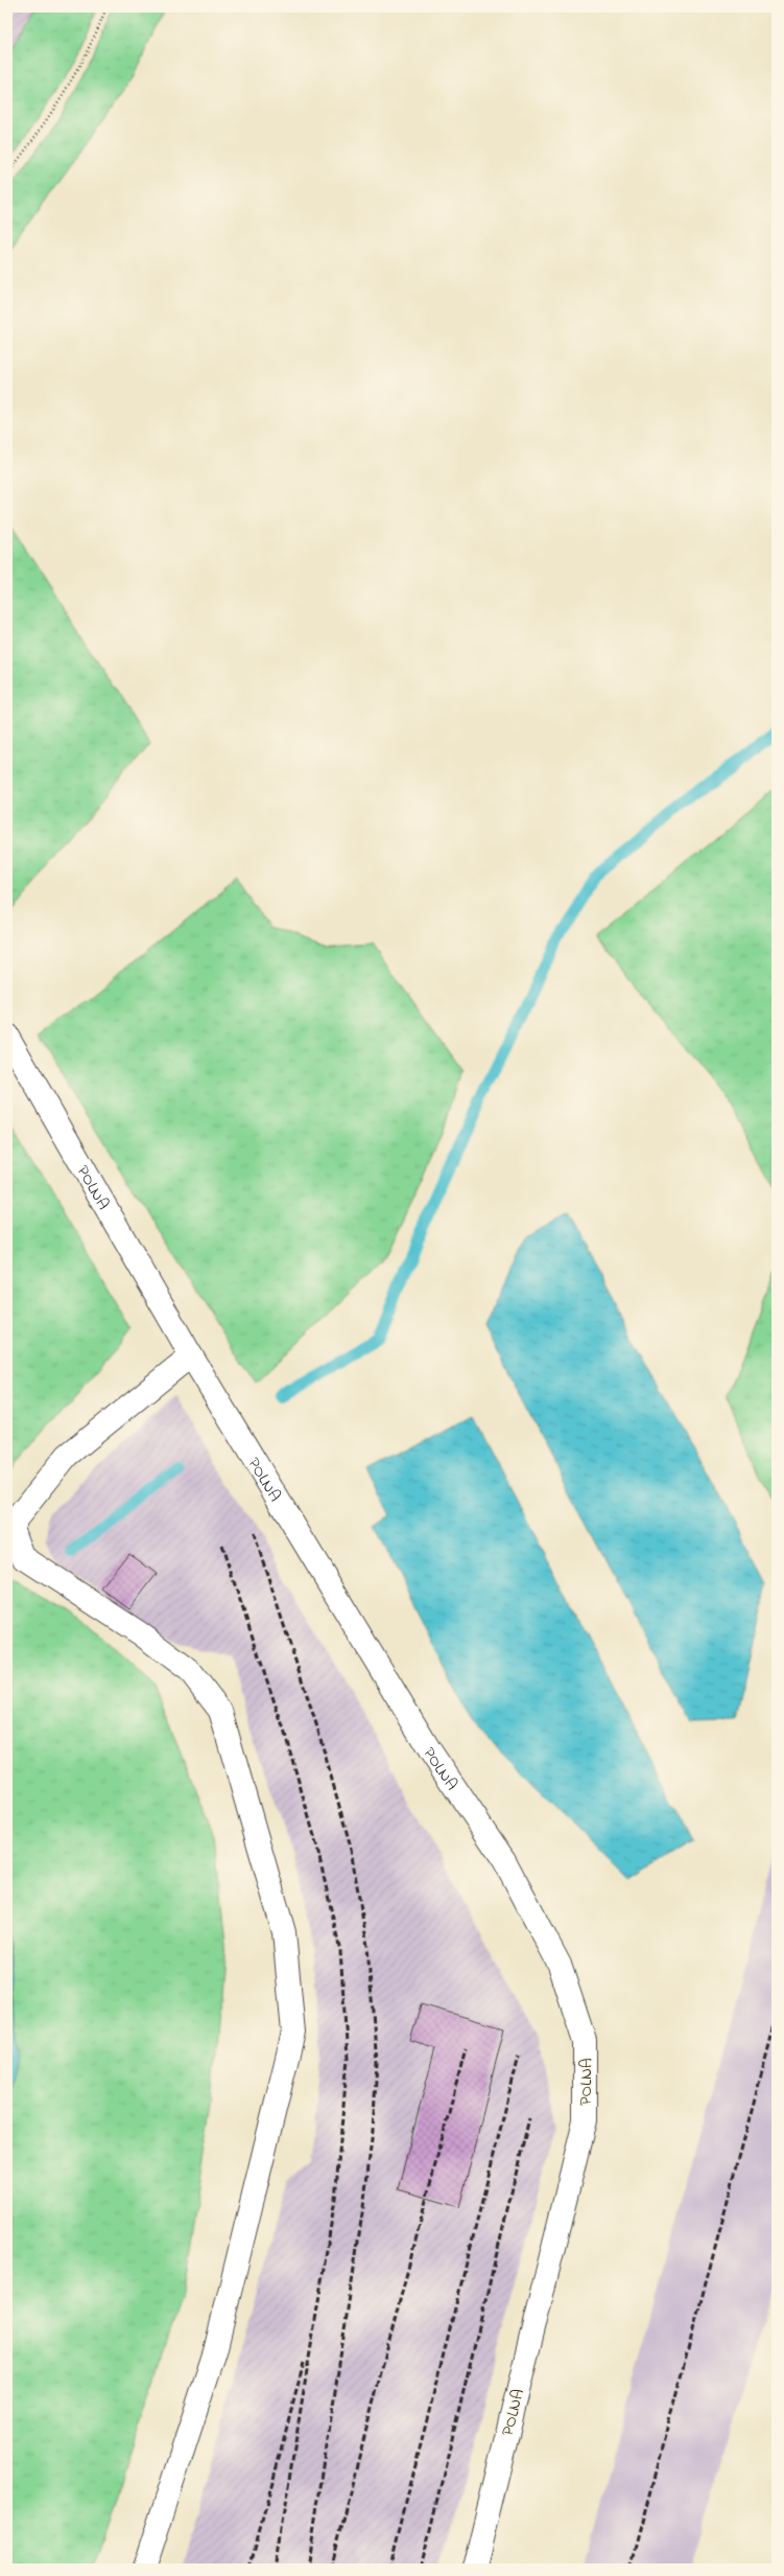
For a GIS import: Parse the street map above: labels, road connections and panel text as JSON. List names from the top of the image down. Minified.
{"streets":{"street":["POLNA"]}}
